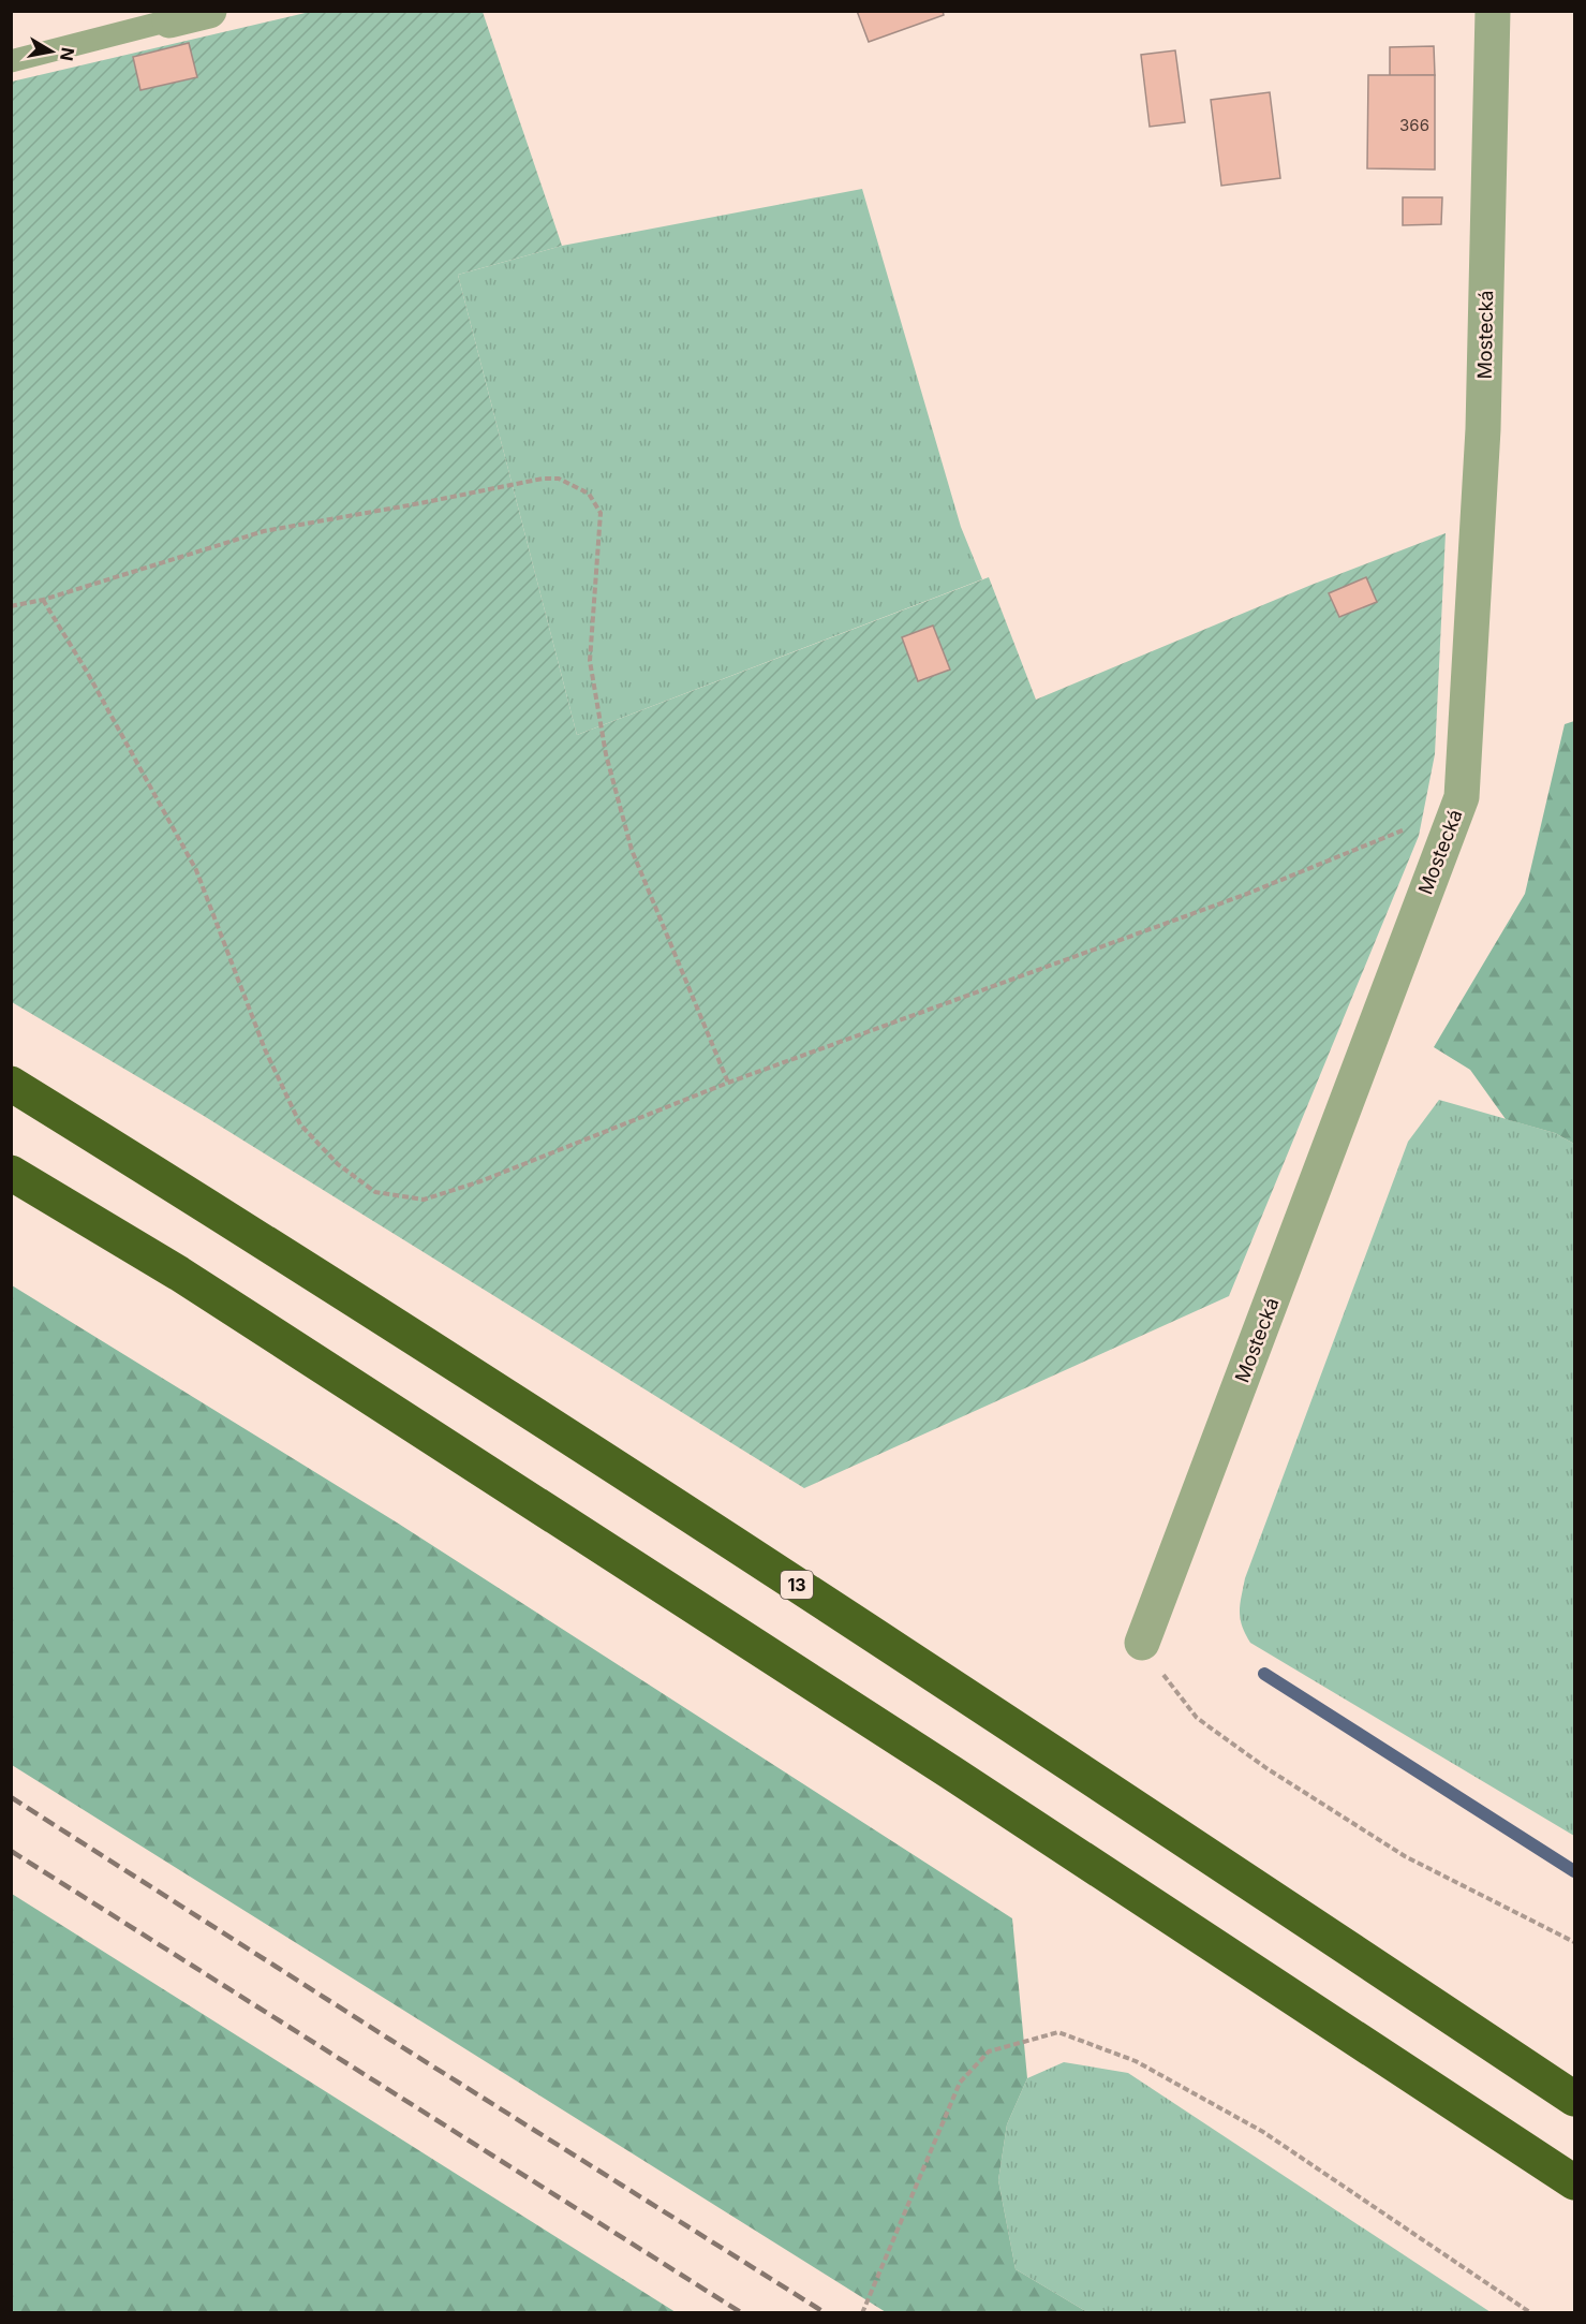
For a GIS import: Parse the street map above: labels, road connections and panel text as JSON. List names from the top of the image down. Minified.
{"streets":{"highway":["13"],"street":["Mostecká"]},"house_numbers":["366"],"north":"right"}
